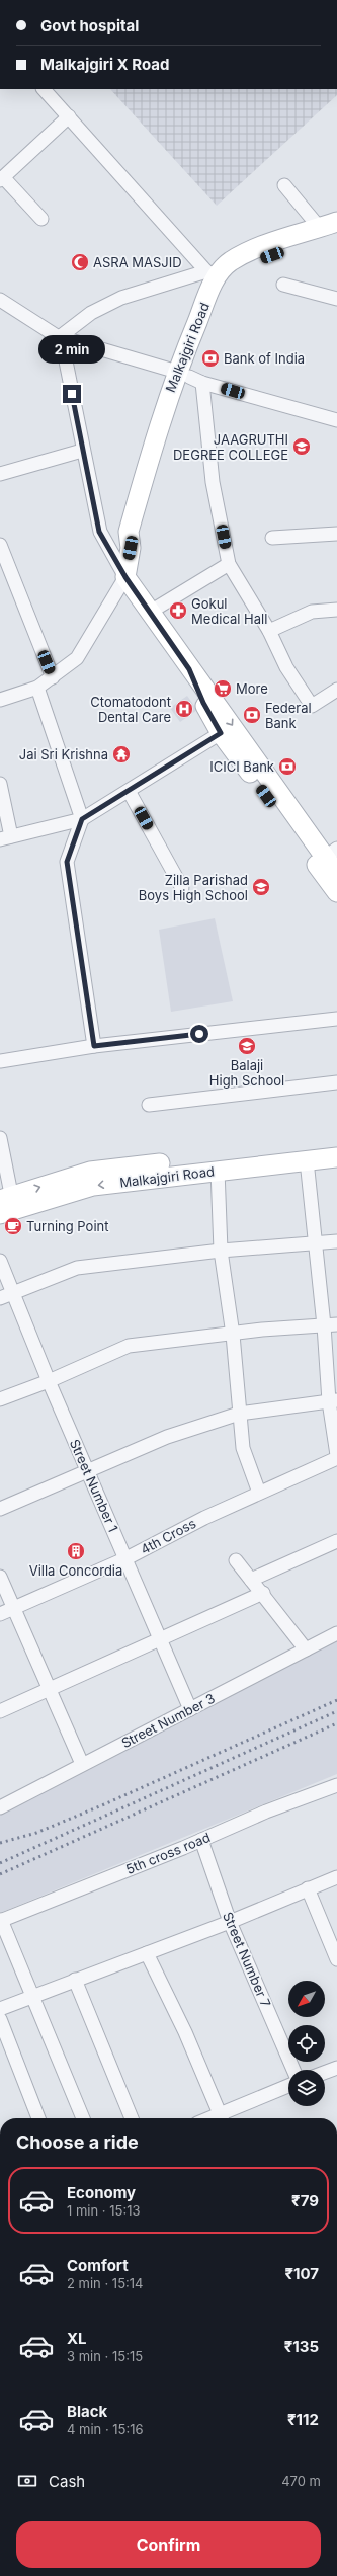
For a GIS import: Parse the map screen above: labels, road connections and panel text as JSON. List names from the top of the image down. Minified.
{"streets":{"main road":["Malkajgiri Road"],"street":["Street Number 1","4th Cross","Street Number 3","5th cross road","Street Number 7"]},"crossings":[["Street Number 1","4th Cross"],["Street Number 1","Street Number 3"],["5th cross road","Street Number 7"]],"places":{"mosque":["ASRA MASJID"],"bank":["Bank of India","Federal Bank","ICICI Bank"],"school or university":["JAAGRUTHI DEGREE COLLEGE","Zilla Parishad Boys High School","Balaji High School"],"pharmacy":["Gokul Medical Hall"],"supermarket":["More"],"hospital":["Ctomatodont Dental Care"],"temple":["Jai Sri Krishna"],"cafe":["Turning Point"],"building":["Villa Concordia"]},"north":"bottom left","page":{"banner":["Govt hospital","Malkajgiri X Road"],"bubble":"2 min","heading":"Choose a ride","list":[{"name":"Economy","note":"1 min · 15:13","value":"₹79"},{"name":"Comfort","note":"2 min · 15:14","value":"₹107"},{"name":"XL","note":"3 min · 15:15","value":"₹135"},{"name":"Black","note":"4 min · 15:16","value":"₹112"}],"pay":["Cash","470 m"],"buttons":"Confirm"}}
